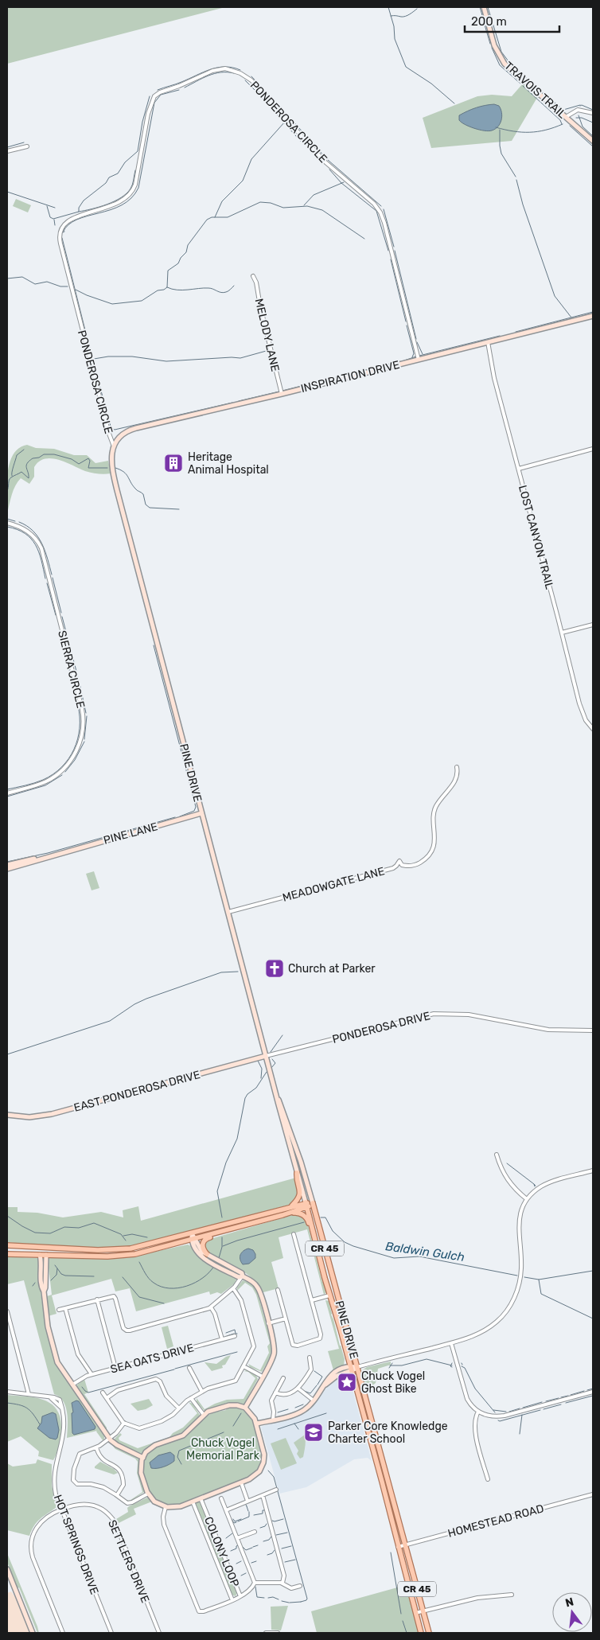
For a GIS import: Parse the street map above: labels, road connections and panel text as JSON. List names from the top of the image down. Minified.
{"streets":{"main road":["TRAVOIS TRAIL","INSPIRATION DRIVE","PINE DRIVE","PINE LANE","EAST PONDEROSA DRIVE","CR 45"],"street":["PONDEROSA CIRCLE","MELODY LANE","LOST CANYON TRAIL","SIERRA CIRCLE","MEADOWGATE LANE","PONDEROSA DRIVE","SEA OATS DRIVE","HOMESTEAD ROAD","HOT SPRINGS DRIVE","COLONY LOOP","SETTLERS DRIVE"]},"crossings":[["PONDEROSA CIRCLE","INSPIRATION DRIVE"],["PONDEROSA CIRCLE","PINE DRIVE"],["MELODY LANE","INSPIRATION DRIVE"],["INSPIRATION DRIVE","LOST CANYON TRAIL"],["INSPIRATION DRIVE","PINE DRIVE"],["PINE DRIVE","PINE LANE"],["PINE DRIVE","MEADOWGATE LANE"],["PINE DRIVE","PONDEROSA DRIVE"],["PINE DRIVE","EAST PONDEROSA DRIVE"],["PINE DRIVE","HOMESTEAD ROAD"],["PONDEROSA DRIVE","EAST PONDEROSA DRIVE"],["HOT SPRINGS DRIVE","SETTLERS DRIVE"]],"water":["Baldwin Gulch"],"parks":["Chuck Vogel Memorial Park"],"places":{"building":["Heritage Animal Hospital"],"church":["Church at Parker"],"place":["Chuck Vogel Ghost Bike"],"school or university":["Parker Core Knowledge Charter School"]},"scale_bar":"200 m","north":"top"}
